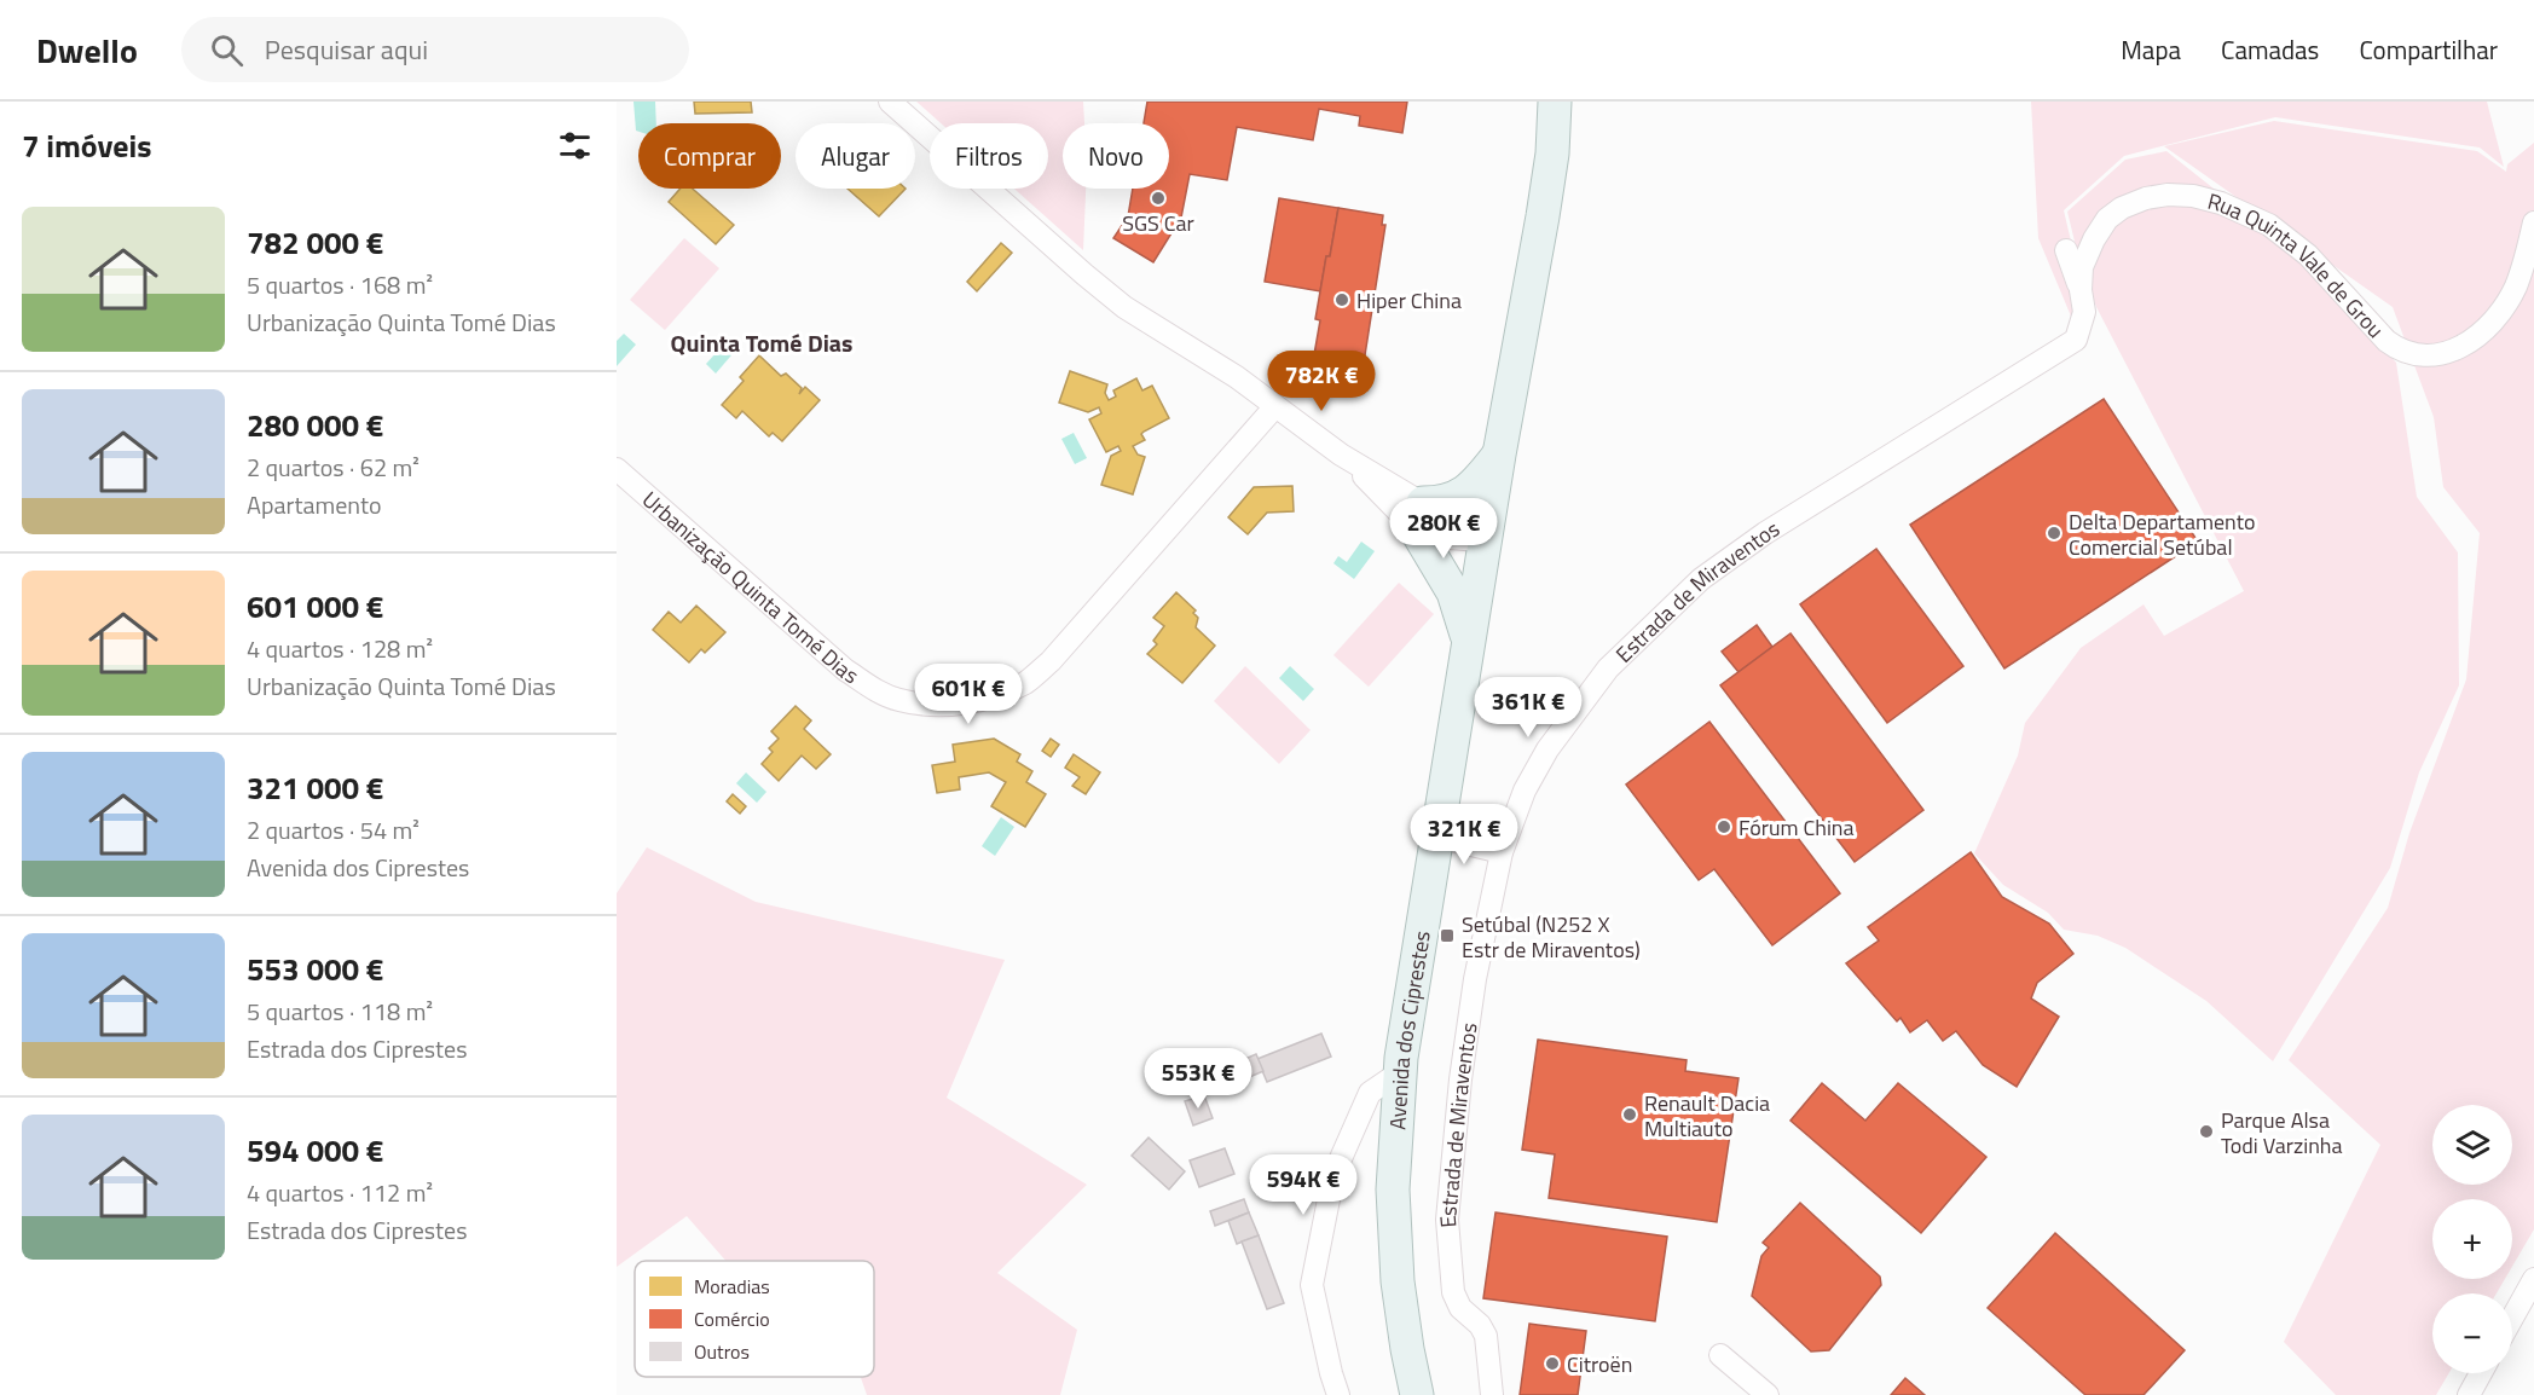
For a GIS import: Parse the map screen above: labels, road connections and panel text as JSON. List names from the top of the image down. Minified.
{"streets":{"main road":["Avenida dos Ciprestes"],"street":["Rua Quinta Vale de Grou","Urbanização Quinta Tomé Dias","Estrada de Miraventos"]},"crossings":[["Rua Quinta Vale de Grou","Estrada de Miraventos"]],"districts":["Quinta Tomé Dias"],"places":{"other":["SGS Car","Hiper China","Delta Departamento Comercial Setúbal","Fórum China","Renault Dacia Multiauto","Parque Alsa Todi Varzinha","Citroën"],"transit":["Setúbal (N252 X Estr de Miraventos)"]},"legend":["Moradias","Comércio","Outros"],"page":{"header":"Dwello","search":"Pesquisar aqui","nav":["Mapa","Camadas","Compartilhar"],"heading":"7 imóveis","chip":["Comprar","Alugar","Filtros","Novo"],"list":[{"name":"782 000 €","note":"5 quartos · 168 m² · Urbanização Quinta Tomé Dias"},{"name":"280 000 €","note":"2 quartos · 62 m² · Apartamento"},{"name":"601 000 €","note":"4 quartos · 128 m² · Urbanização Quinta Tomé Dias"},{"name":"321 000 €","note":"2 quartos · 54 m² · Avenida dos Ciprestes"},{"name":"553 000 €","note":"5 quartos · 118 m² · Estrada dos Ciprestes"},{"name":"594 000 €","note":"4 quartos · 112 m² · Estrada dos Ciprestes"}],"price":["782K €","280K €","601K €","361K €","321K €","553K €","594K €"],"map_buttons":["+","−"]}}
